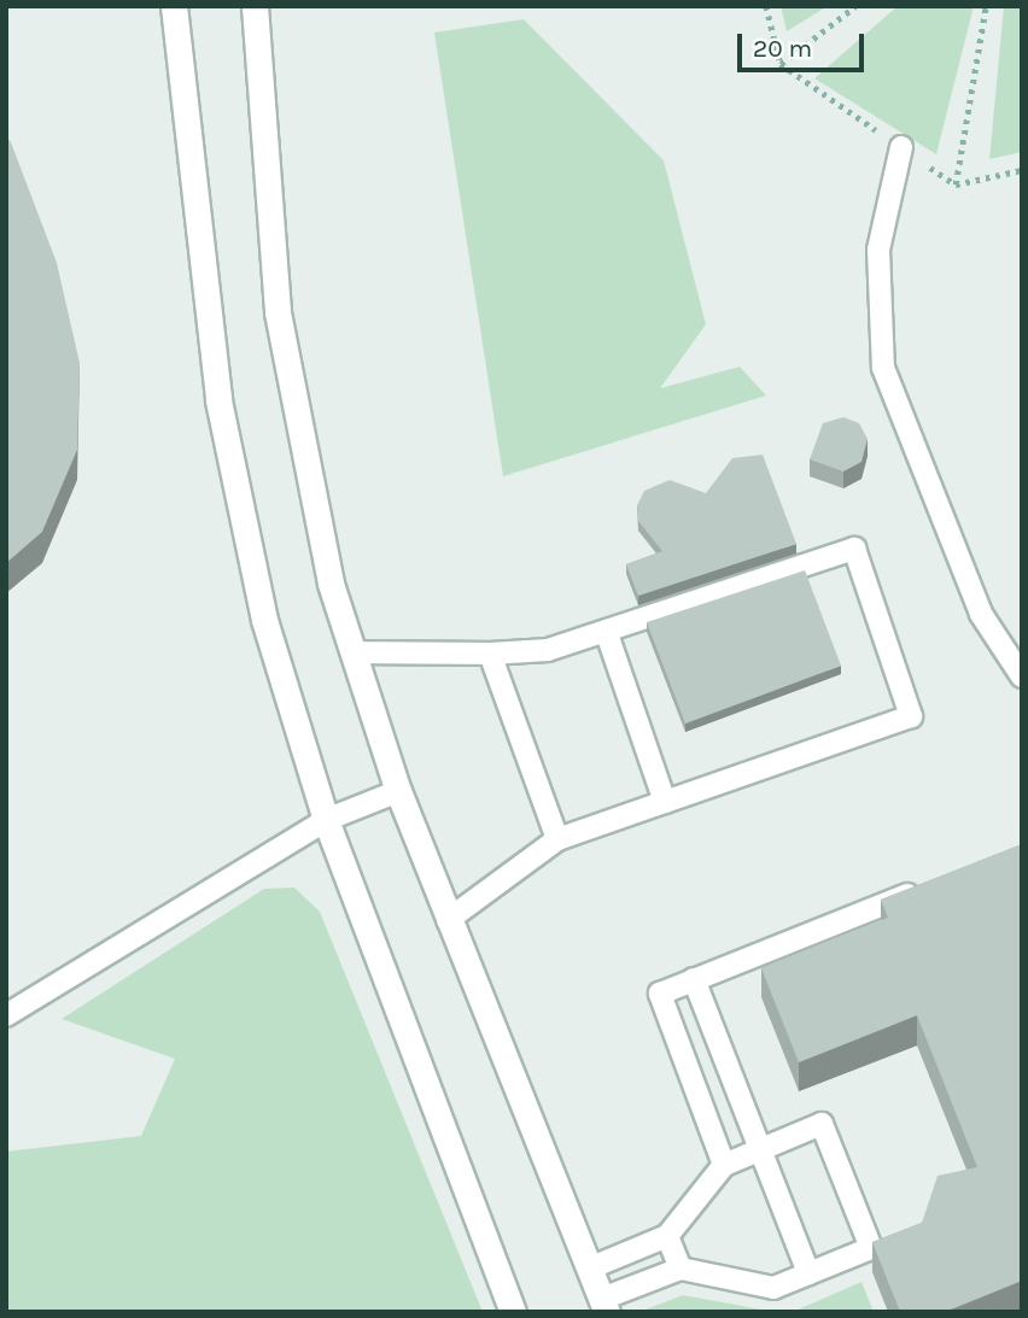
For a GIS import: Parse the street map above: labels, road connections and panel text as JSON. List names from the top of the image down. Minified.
{"scale_bar":"20 m"}
